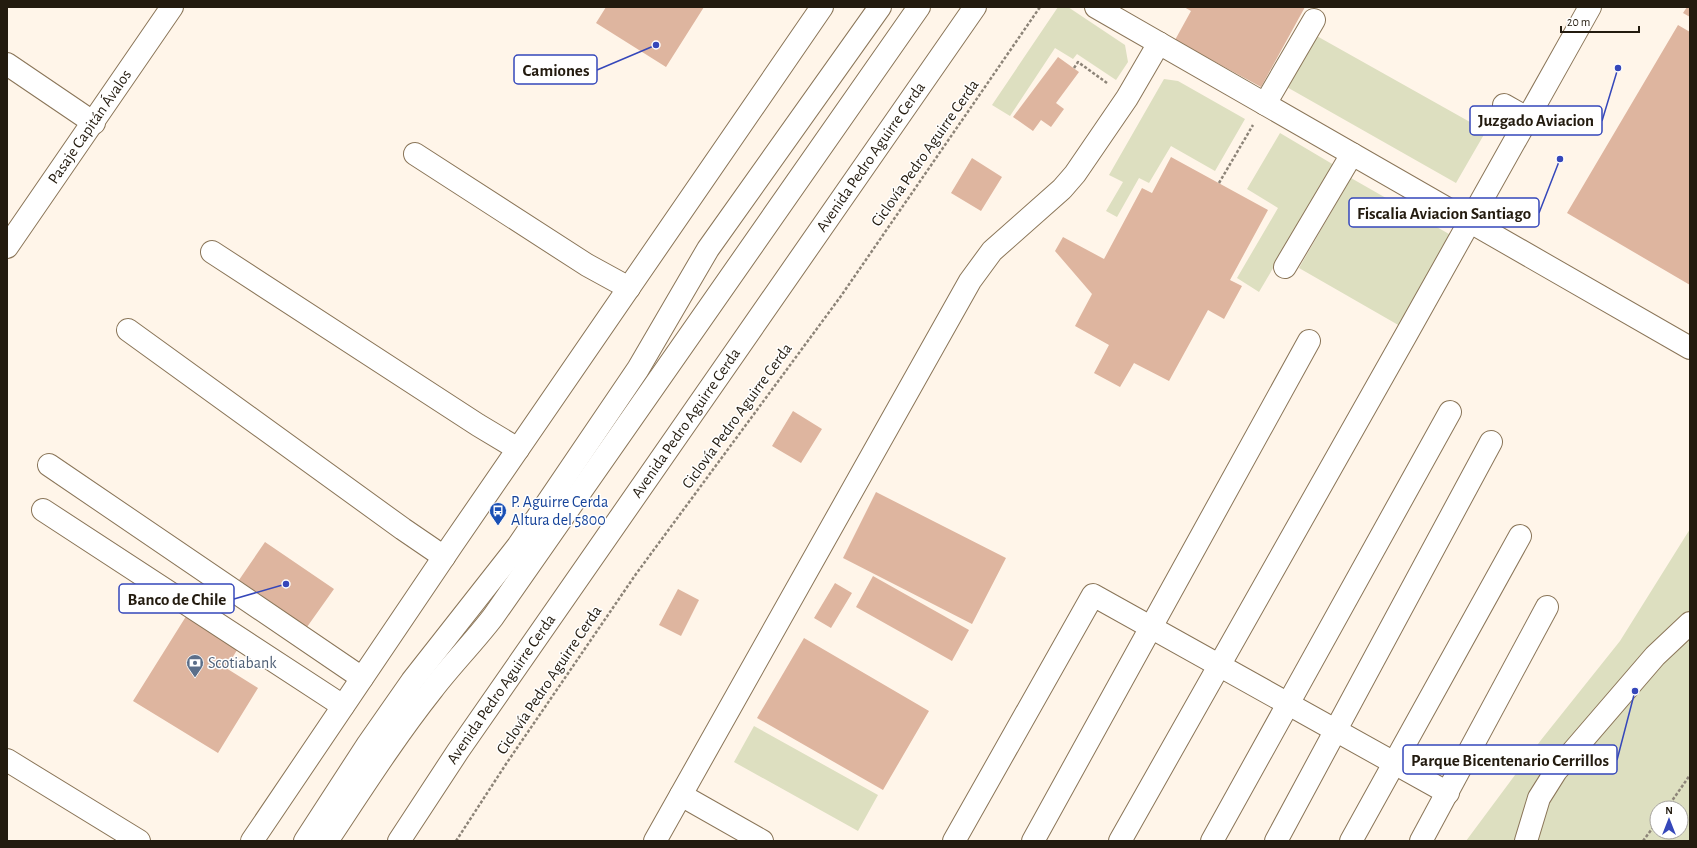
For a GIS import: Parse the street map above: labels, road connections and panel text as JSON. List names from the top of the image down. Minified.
{"streets":{"main road":["Pasaje Capitán Ávalos","Avenida Pedro Aguirre Cerda"],"path":["Ciclovía Pedro Aguirre Cerda"]},"places":{"other":["Camiones","Juzgado Aviacion","Fiscalia Aviacion Santiago","Banco de Chile","Parque Bicentenario Cerrillos"],"bus stop":["P. Aguirre Cerda Altura del 5800"],"bank":["Scotiabank"]},"scale_bar":"20 m","north":"top"}
